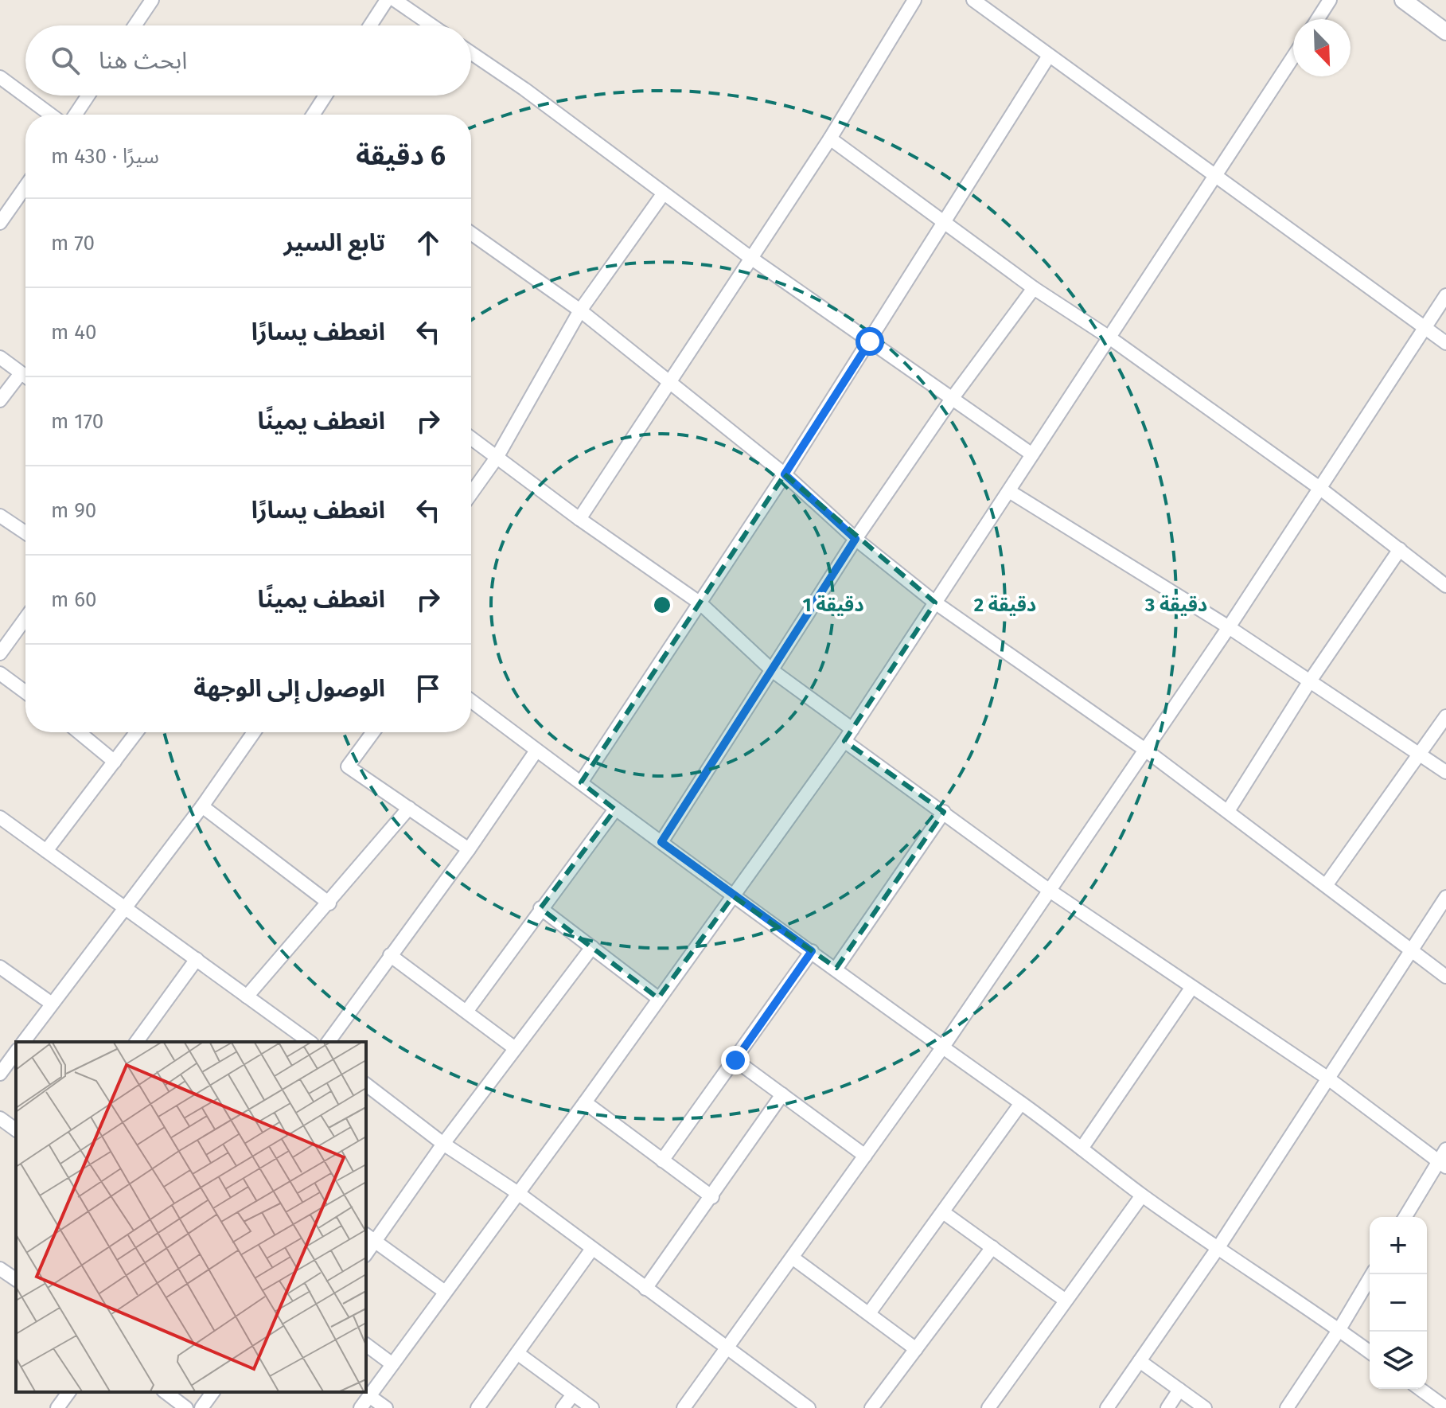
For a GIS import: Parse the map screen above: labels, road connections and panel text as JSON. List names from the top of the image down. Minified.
{"north":"bottom right","page":{"search":"ابحث هنا","heading":["6 دقيقة","سيرًا · 430 m"],"list":[["تابع السير","70 m"],["انعطف يسارًا","40 m"],["انعطف يمينًا","170 m"],["انعطف يسارًا","90 m"],["انعطف يمينًا","60 m"],"الوصول إلى الوجهة"],"map_buttons":["+","−"]},"rings":["1 دقيقة","2 دقيقة","3 دقيقة"]}
